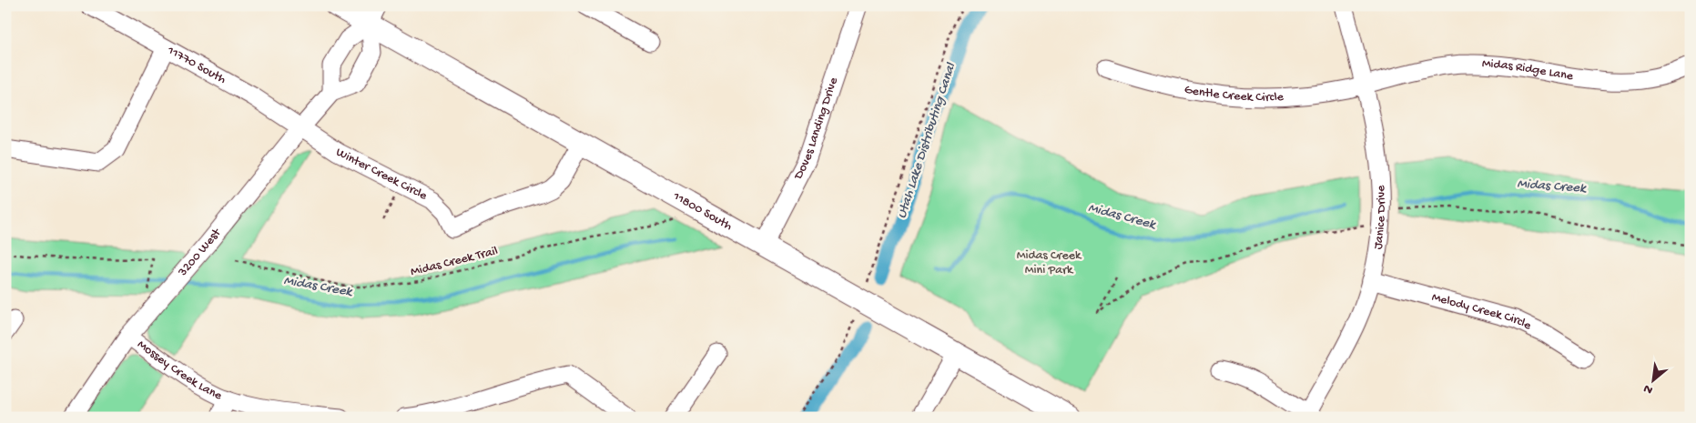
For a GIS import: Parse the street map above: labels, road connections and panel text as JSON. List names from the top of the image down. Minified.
{"streets":{"main road":["11800 South"],"street":["11770 South","Midas Ridge Lane","Gentle Creek Circle","Doves Landing Drive","Winter Creek Circle","Janice Drive","3200 West","Melody Creek Circle","Mossey Creek Lane"],"path":["Midas Creek Trail"]},"crossings":[["11770 South","Winter Creek Circle"],["11770 South","3200 West"],["Midas Ridge Lane","Gentle Creek Circle"],["Midas Ridge Lane","Janice Drive"],["Gentle Creek Circle","Janice Drive"],["Doves Landing Drive","11800 South"],["Winter Creek Circle","11800 South"],["Winter Creek Circle","3200 West"],["11800 South","3200 West"],["Janice Drive","Melody Creek Circle"],["3200 West","Mossey Creek Lane"]],"water":["Utah Lake Distributing Canal","Midas Creek"],"parks":["Midas Creek Mini Park"],"north":"bottom left"}
